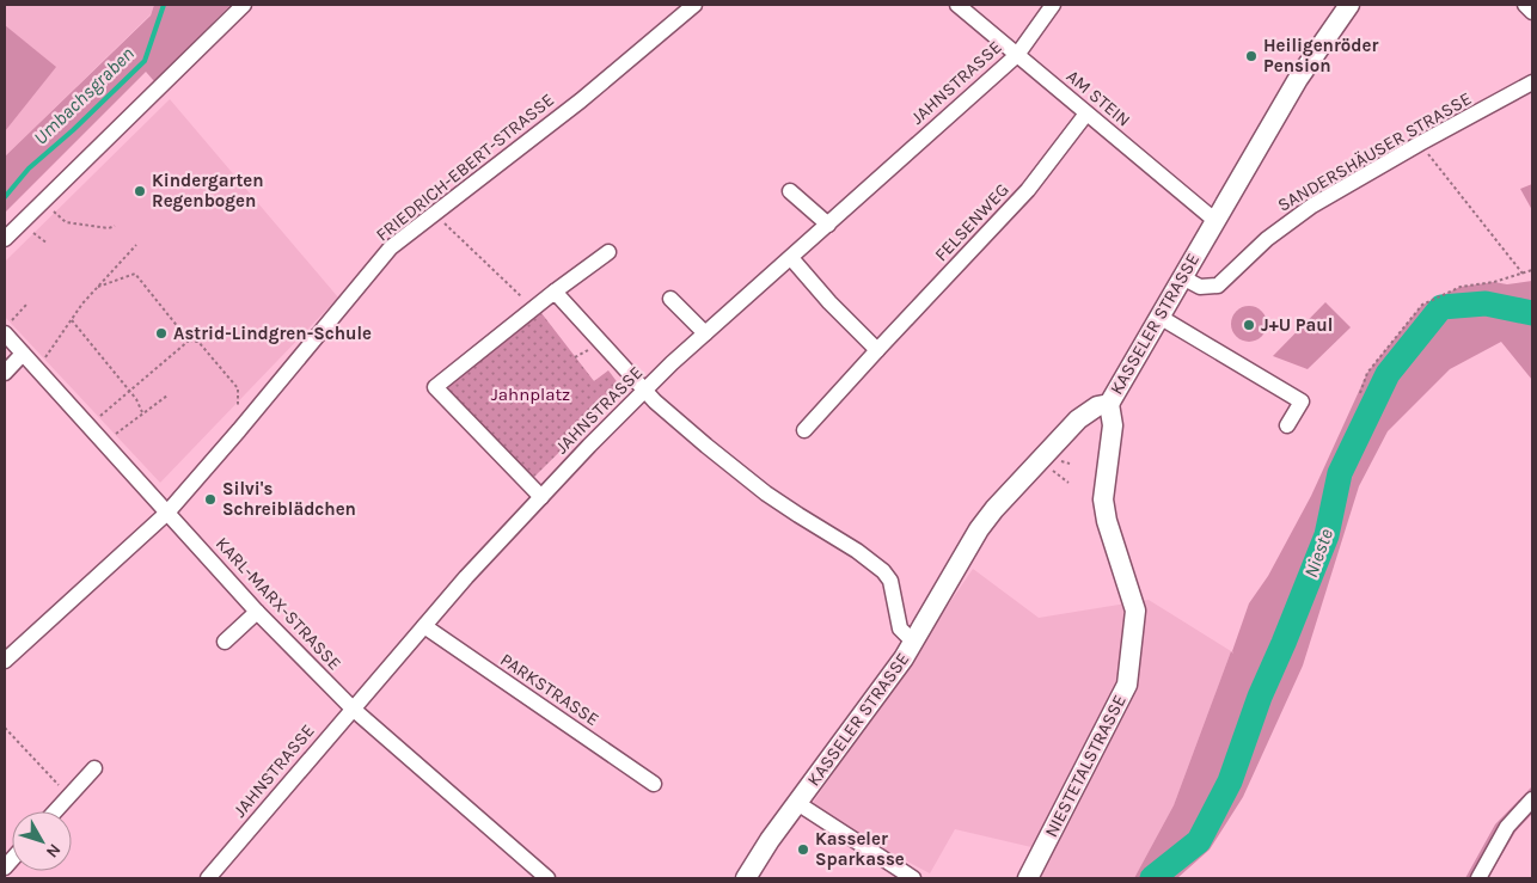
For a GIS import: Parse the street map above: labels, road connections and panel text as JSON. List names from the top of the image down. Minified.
{"streets":{"main road":["KASSELER STRASSE","NIESTETALSTRASSE"],"street":["JAHNSTRASSE","AM STEIN","SANDERSHÄUSER STRASSE","FRIEDRICH-EBERT-STRASSE","FELSENWEG","KARL-MARX-STRASSE","PARKSTRASSE"]},"crossings":[["JAHNSTRASSE","AM STEIN"],["JAHNSTRASSE","KARL-MARX-STRASSE"],["JAHNSTRASSE","PARKSTRASSE"],["AM STEIN","FELSENWEG"],["AM STEIN","KASSELER STRASSE"],["SANDERSHÄUSER STRASSE","KASSELER STRASSE"],["FRIEDRICH-EBERT-STRASSE","KARL-MARX-STRASSE"],["KASSELER STRASSE","NIESTETALSTRASSE"]],"water":["Umbachsgraben","Nieste"],"parks":["Jahnplatz"],"places":["Heiligenröder Pension","Kindergarten Regenbogen","J+U Paul","Astrid-Lindgren-Schule","Silvi's Schreiblädchen","Kasseler Sparkasse"],"north":"bottom right"}
